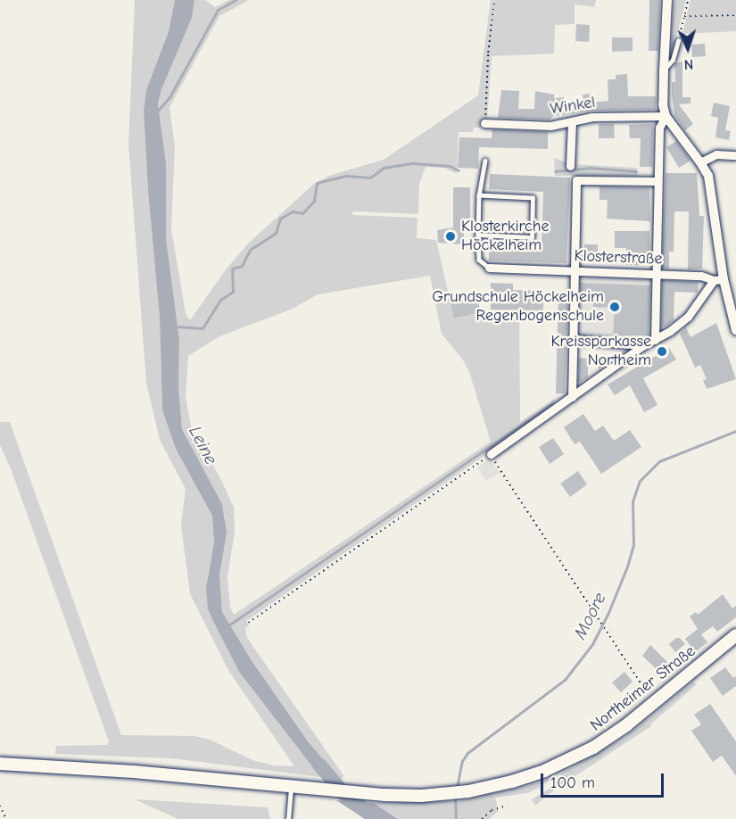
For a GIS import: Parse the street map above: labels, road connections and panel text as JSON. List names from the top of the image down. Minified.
{"streets":{"main road":["Northeimer Straße"],"street":["Winkel","Klosterstraße"]},"water":["Leine","Moore"],"places":["Klosterkirche Höckelheim","Grundschule Höckelheim Regenbogenschule","Kreissparkasse Northeim"],"scale_bar":"100 m","north":"bottom"}
